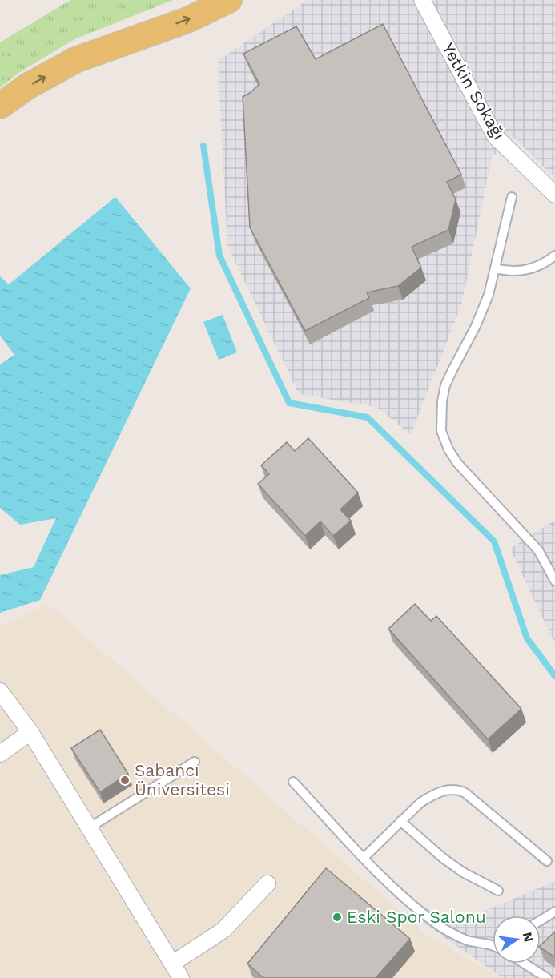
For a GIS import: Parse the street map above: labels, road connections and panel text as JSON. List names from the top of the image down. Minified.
{"streets":{"street":["Yetkin Sokağı"]},"places":["Sabancı Üniversitesi","Eski Spor Salonu"],"north":"right"}
